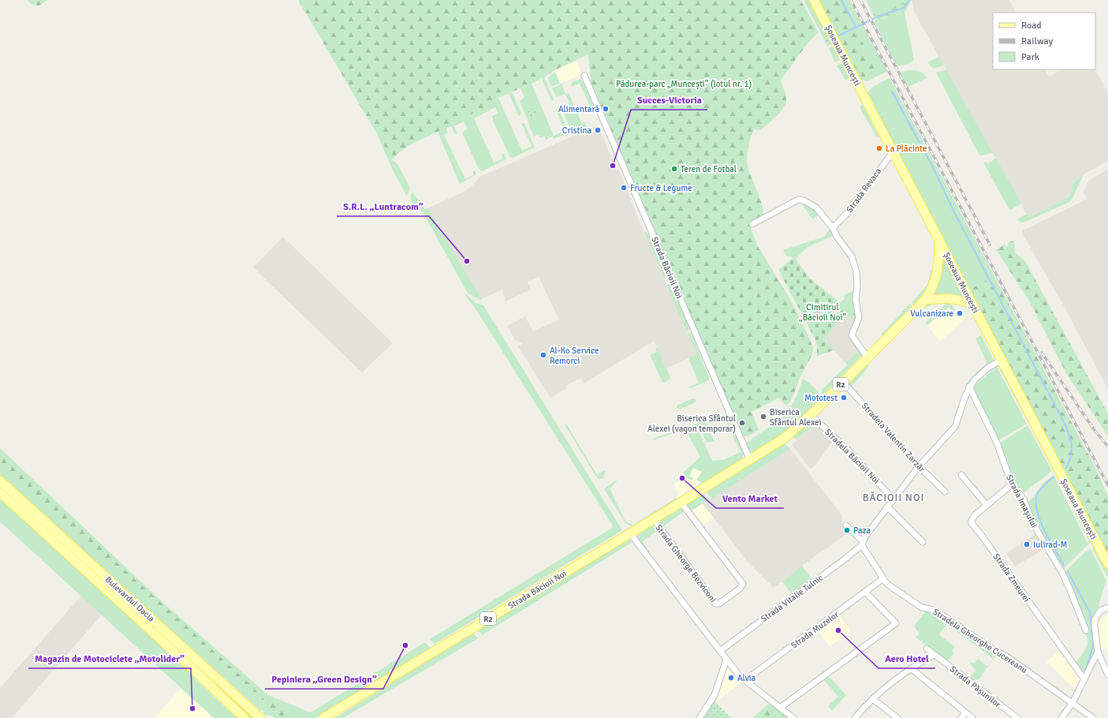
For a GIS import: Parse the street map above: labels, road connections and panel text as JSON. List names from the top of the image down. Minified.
{"streets":{"main road":["Șoseaua Muncești","Strada Băcioii Noi","R2","Bulevardul Dacia"],"street":["Strada Revaca","Stradela Valentin Zarzăr","Stradela Băcioii Noi","Strada Imașului","Strada Gheorge Bezviconi","Strada Zmeurei","Strada Vitalie Tulnic","Strada Muzelor","Stradela Gheorghe Cucereanu","Strada Pășunilor"]},"crossings":[["Șoseaua Muncești","Strada Revaca"],["Șoseaua Muncești","Strada Băcioii Noi"],["Strada Băcioii Noi","Stradela Valentin Zarzăr"],["Strada Băcioii Noi","Stradela Băcioii Noi"],["Strada Băcioii Noi","Strada Gheorge Bezviconi"],["Stradela Valentin Zarzăr","Strada Vitalie Tulnic"],["Stradela Băcioii Noi","Strada Vitalie Tulnic"],["Strada Imașului","Strada Zmeurei"],["Strada Imașului","Strada Vitalie Tulnic"],["Strada Vitalie Tulnic","Stradela Gheorghe Cucereanu"],["Strada Muzelor","Stradela Gheorghe Cucereanu"]],"districts":["BĂCIOII NOI"],"parks":["Pădurea-parc „Muncești” (lotul nr. 1)","Cimitirul „Băcioii Noi”"],"places":["Alimentară","Cristina","La Plăcinte","Succes-Victoria","Teren de Fotbal","Fructe & Legume","S.R.L. „Luntracom”","Vulcanizare","Al-Ko Service Remorci","Mototest","Biserica Sfântul Alexei","Biserica Sfântul Alexei (vagon temporar)","Vento Market","Paza","Iulirad-M","Aero Hotel","Pepiniera „Green Design”","Alvia","Magazin de Motociclete „Motolider”"],"legend":["Road","Railway","Park"]}
